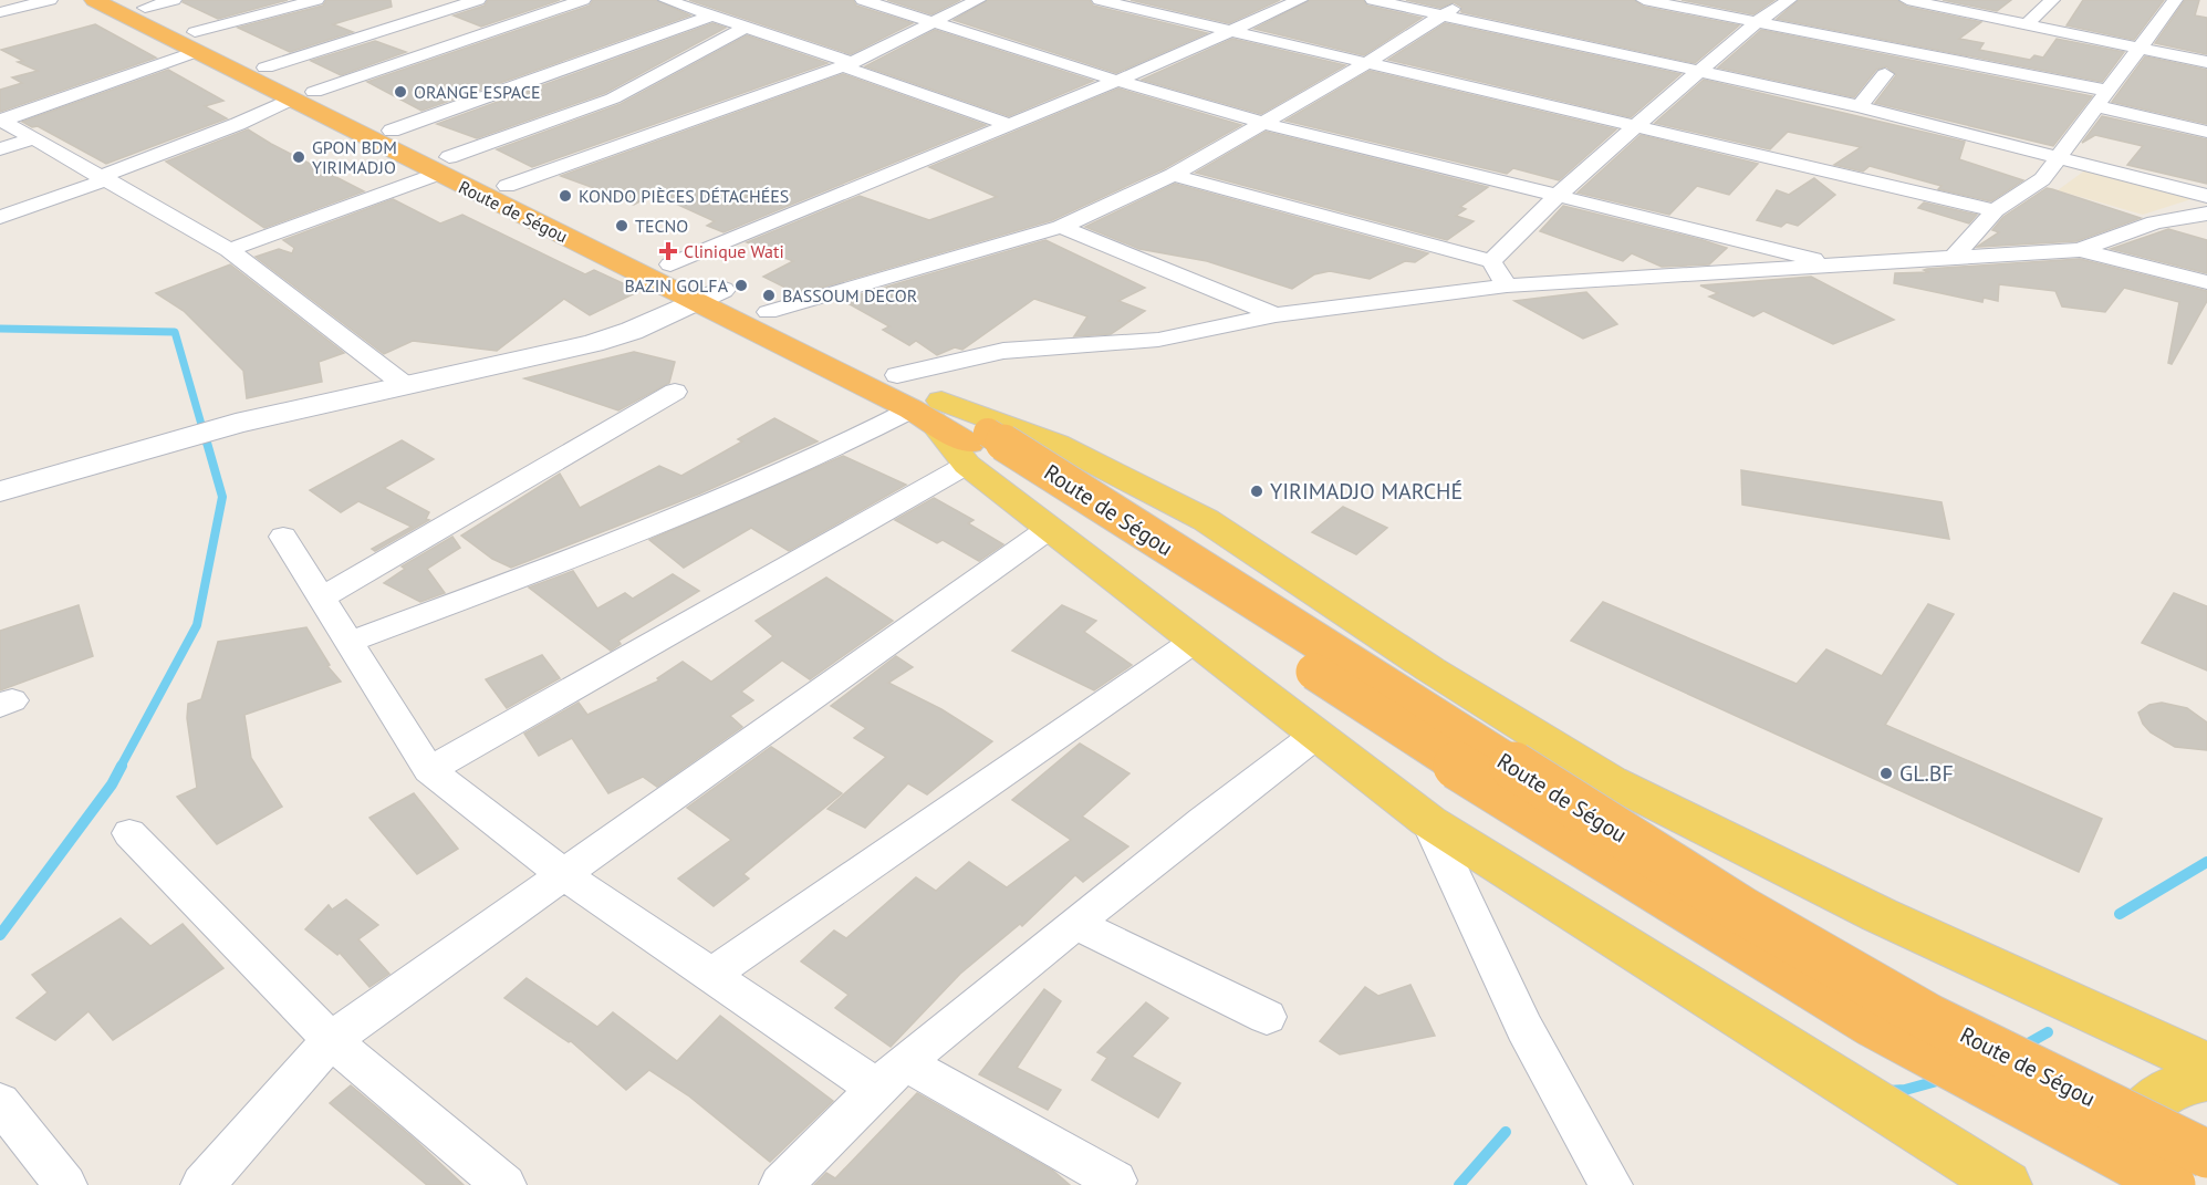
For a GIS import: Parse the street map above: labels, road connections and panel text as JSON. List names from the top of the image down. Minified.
{"streets":{"highway":["Route de Ségou"]},"places":{"other":["ORANGE ESPACE","GPON BDM YIRIMADJO","KONDO PIÈCES DÉTACHÉES","TECNO","BAZIN GOLFA","BASSOUM DECOR","YIRIMADJO MARCHÉ","GL.BF"],"health":["Clinique Wati"]}}
